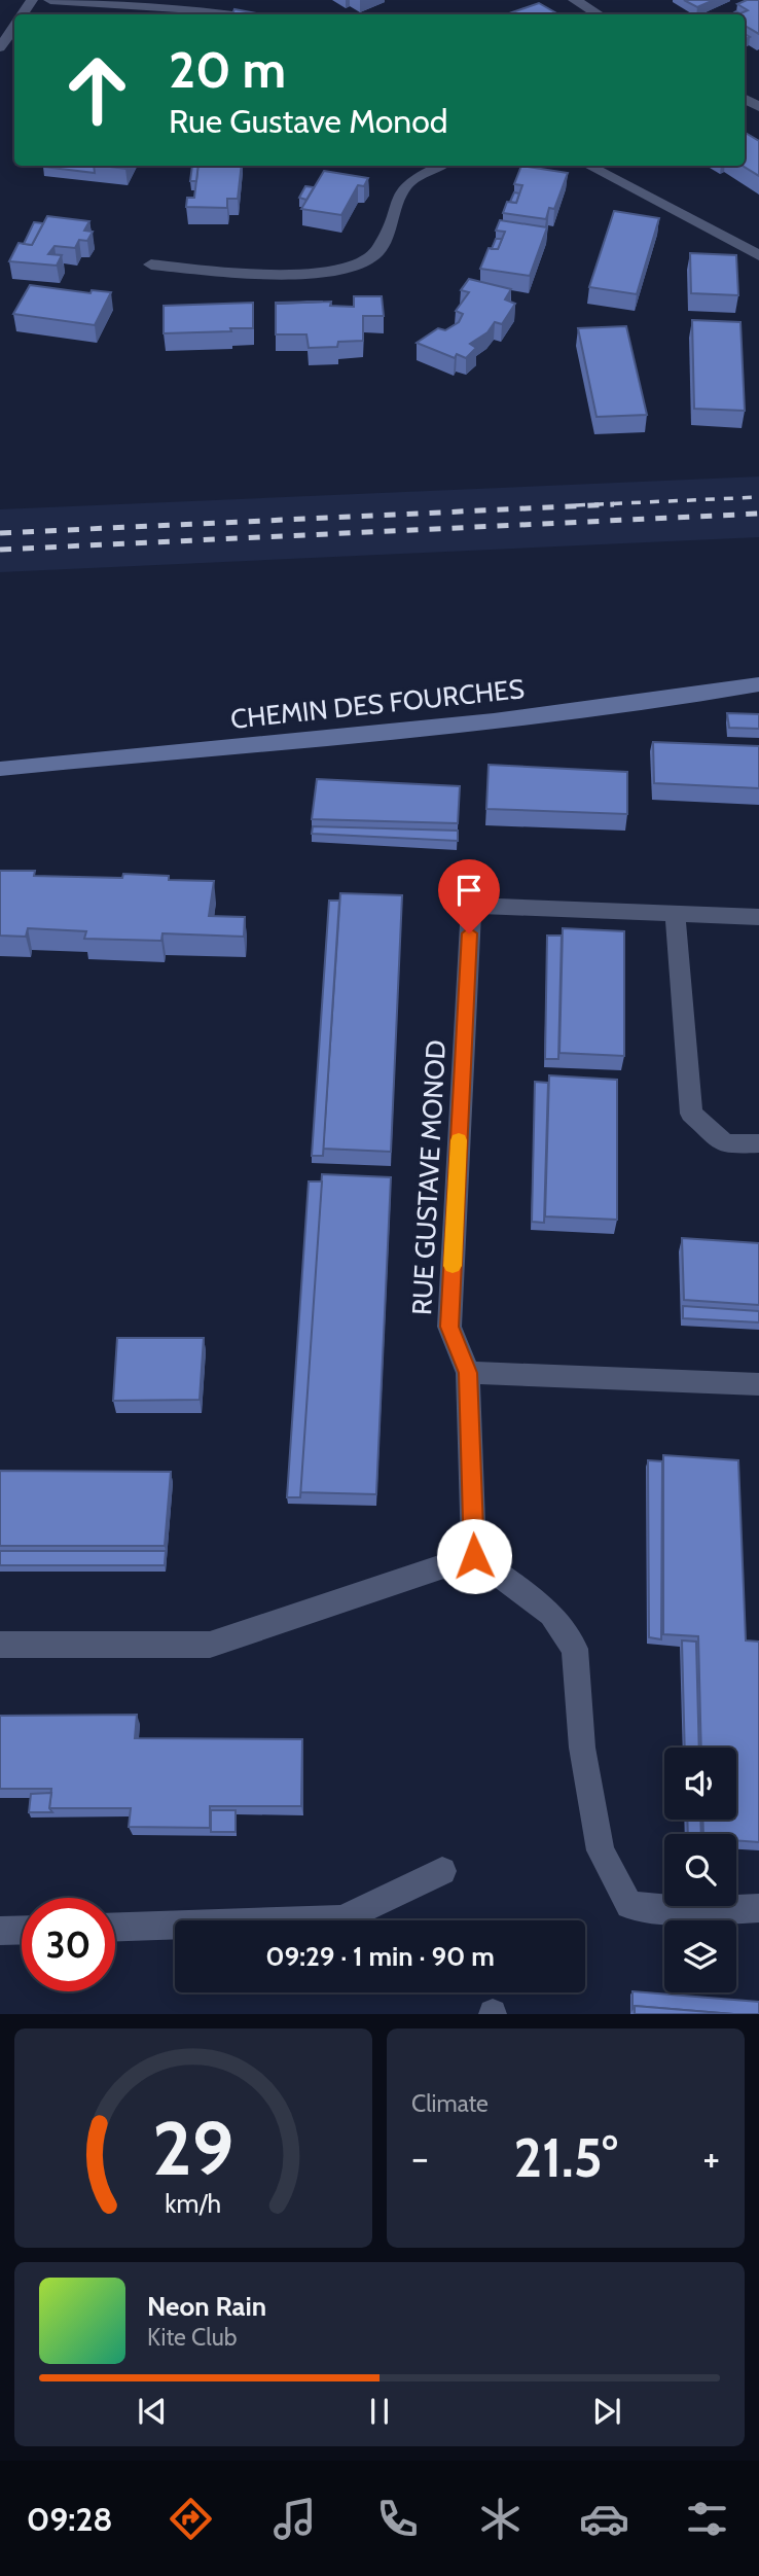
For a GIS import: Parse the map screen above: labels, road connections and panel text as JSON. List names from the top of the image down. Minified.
{"streets":{"street":["CHEMIN DES FOURCHES","RUE GUSTAVE MONOD"]},"page":{"turn":["20 m","Rue Gustave Monod"],"limit":"30","trip":"09:29 · 1 min · 90 m","tile":"Climate","heat":["−","21.5°","+"],"song":["Neon Rain","Kite Club"],"tabs":"09:28","gauge":["29","km/h"]}}
